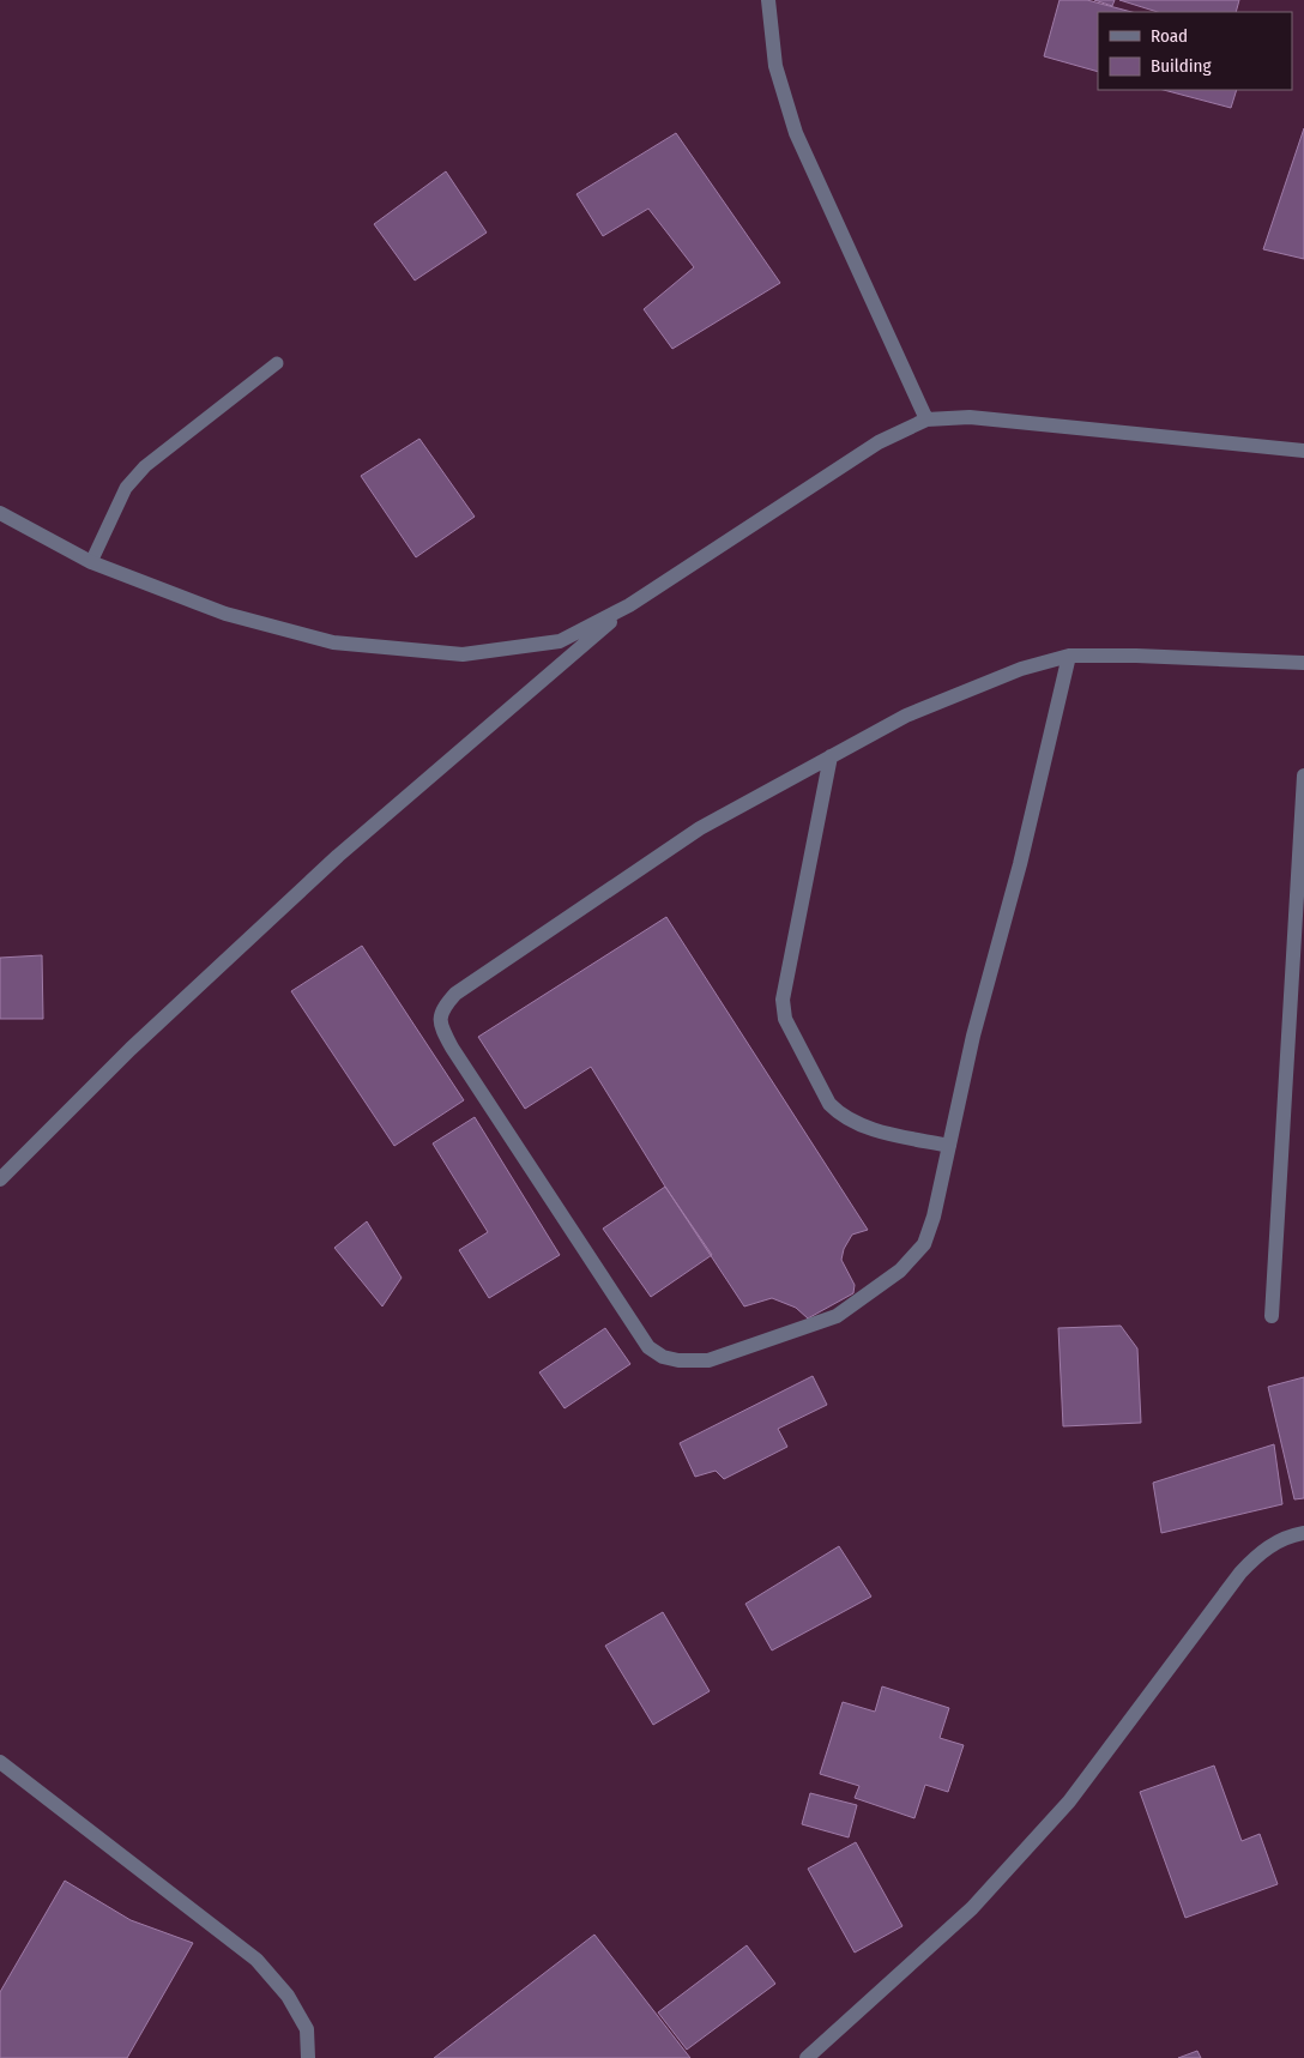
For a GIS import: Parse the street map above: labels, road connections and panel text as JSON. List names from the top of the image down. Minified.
{"legend":["Road","Building"]}
